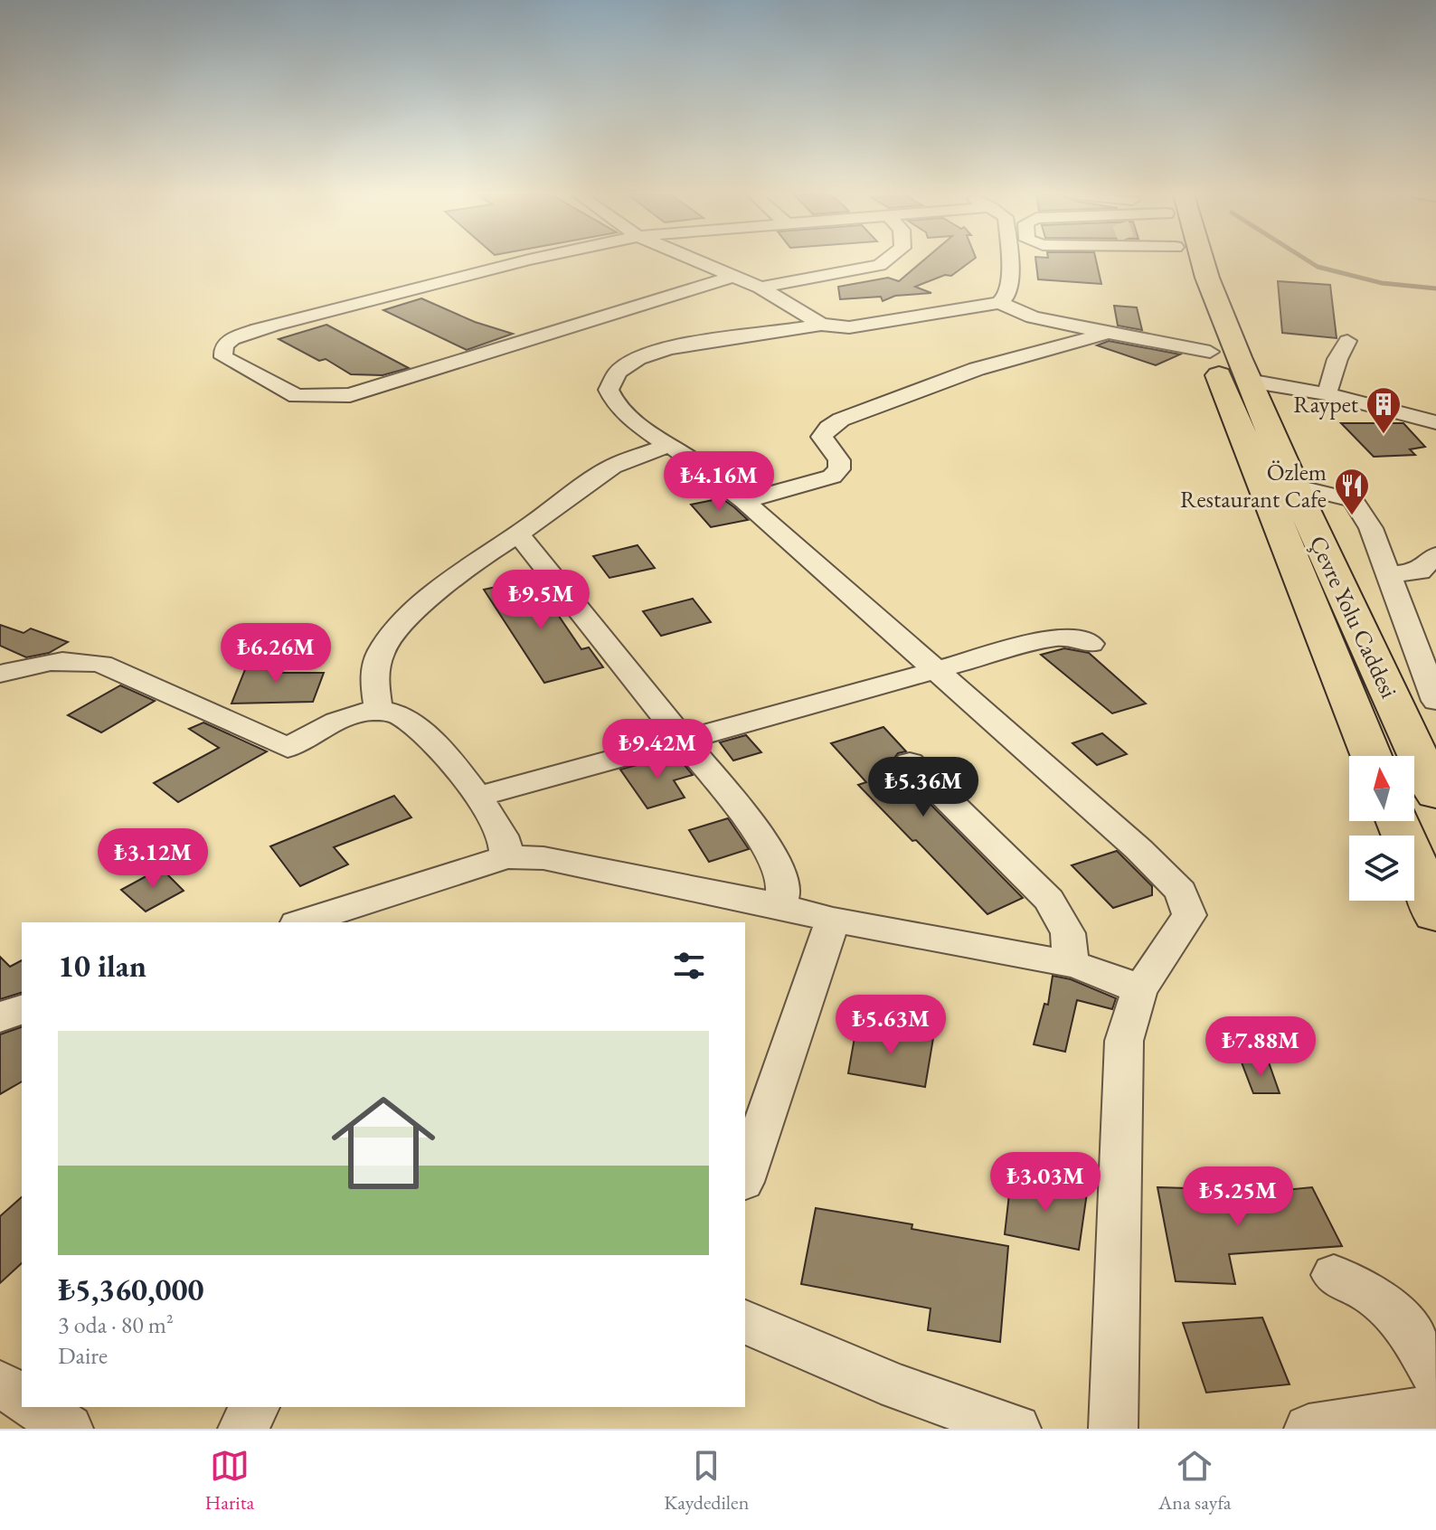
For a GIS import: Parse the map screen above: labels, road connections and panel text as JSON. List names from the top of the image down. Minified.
{"streets":{"highway":["Çevre Yolu Caddesi"]},"places":{"building":["Raypet"],"restaurant":["Özlem Restaurant Cafe"]},"north":"top","page":{"price":["₺4.16M","₺9.5M","₺6.26M","₺9.42M","₺5.36M","₺3.12M","₺5.63M","₺7.88M","₺3.03M","₺5.25M"],"heading":"10 ilan","list":[{"name":"₺5,360,000","note":"3 oda · 80 m² · Daire"}],"tabs":["Harita","Kaydedilen","Ana sayfa"]}}
